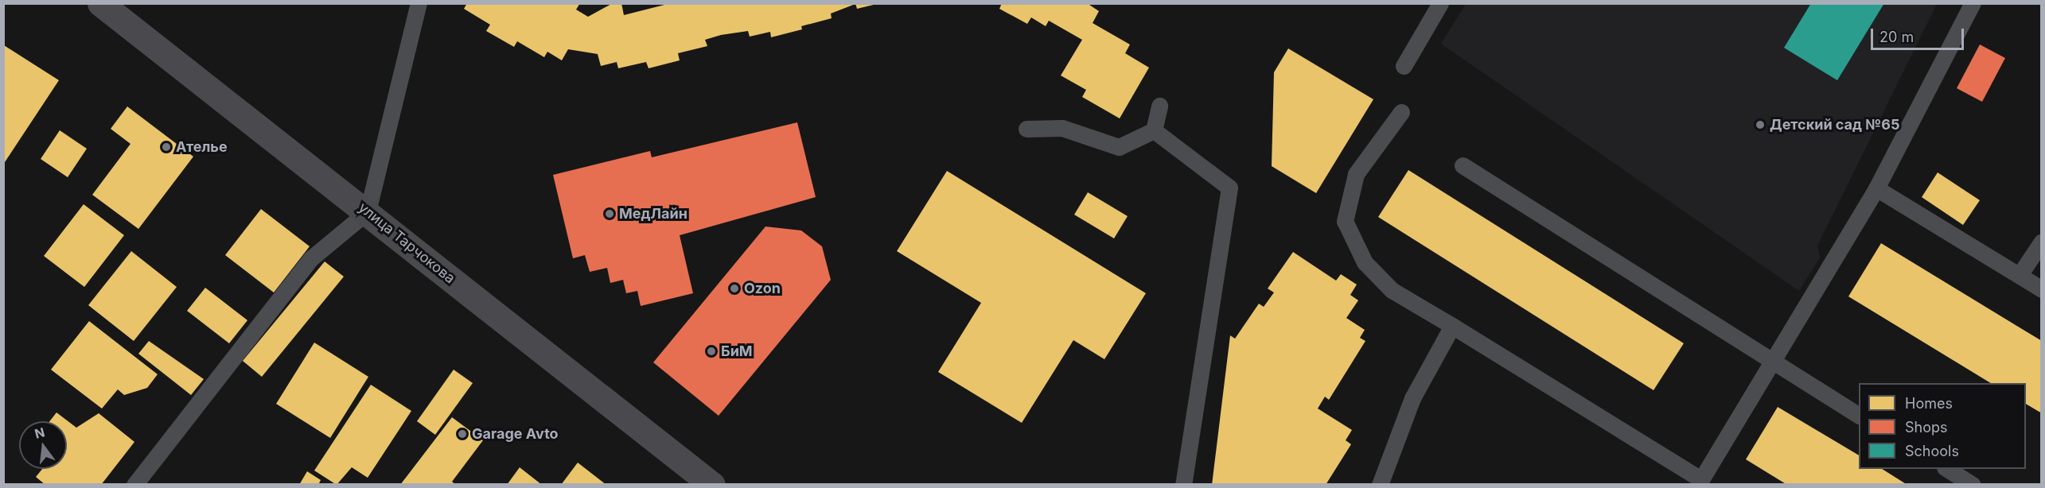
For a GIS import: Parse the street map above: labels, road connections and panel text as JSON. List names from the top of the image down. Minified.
{"streets":{"main road":["улица Тарчокова"]},"places":["Детский сад №65","Ателье","МедЛайн","Ozon","БиМ","Garage Avto"],"legend":["Homes","Shops","Schools"],"scale_bar":"20 m","north":"top"}
